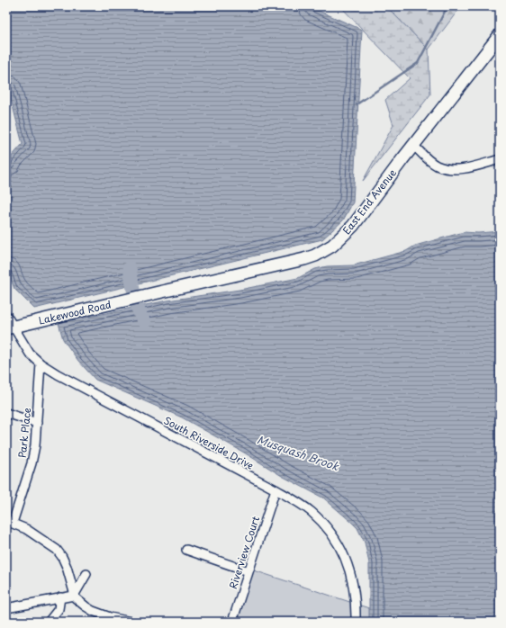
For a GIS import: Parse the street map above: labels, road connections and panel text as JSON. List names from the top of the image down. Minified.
{"streets":{"street":["East End Avenue","Lakewood Road","Park Place","South Riverside Drive","Riverview Court"]},"crossings":[["East End Avenue","Lakewood Road"],["Lakewood Road","South Riverside Drive"],["Park Place","South Riverside Drive"],["South Riverside Drive","Riverview Court"]],"water":["Musquash Brook"]}
